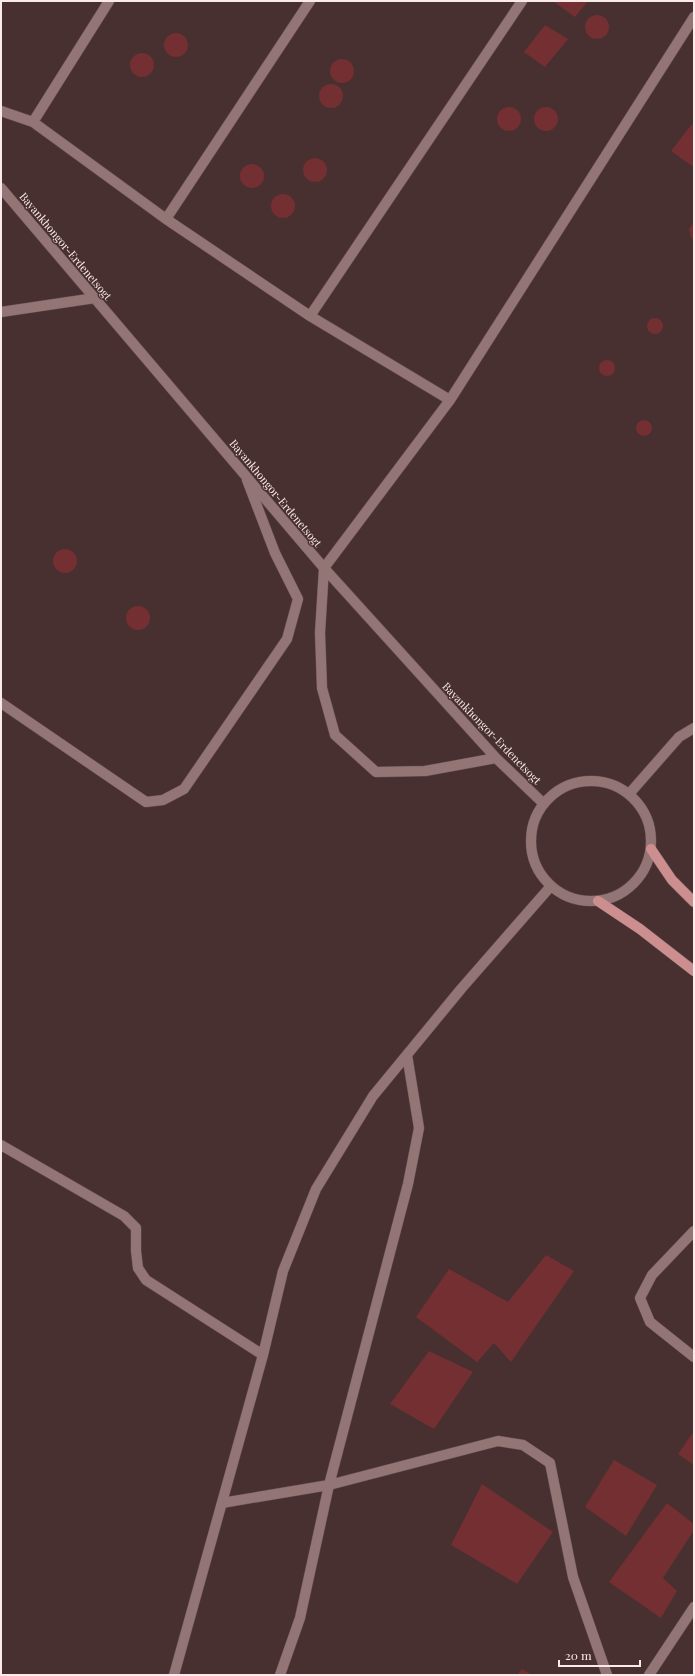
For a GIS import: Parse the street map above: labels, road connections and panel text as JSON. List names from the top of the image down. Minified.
{"streets":{"street":["Bayankhongor-Erdenetsogt"]},"scale_bar":"20 m"}
